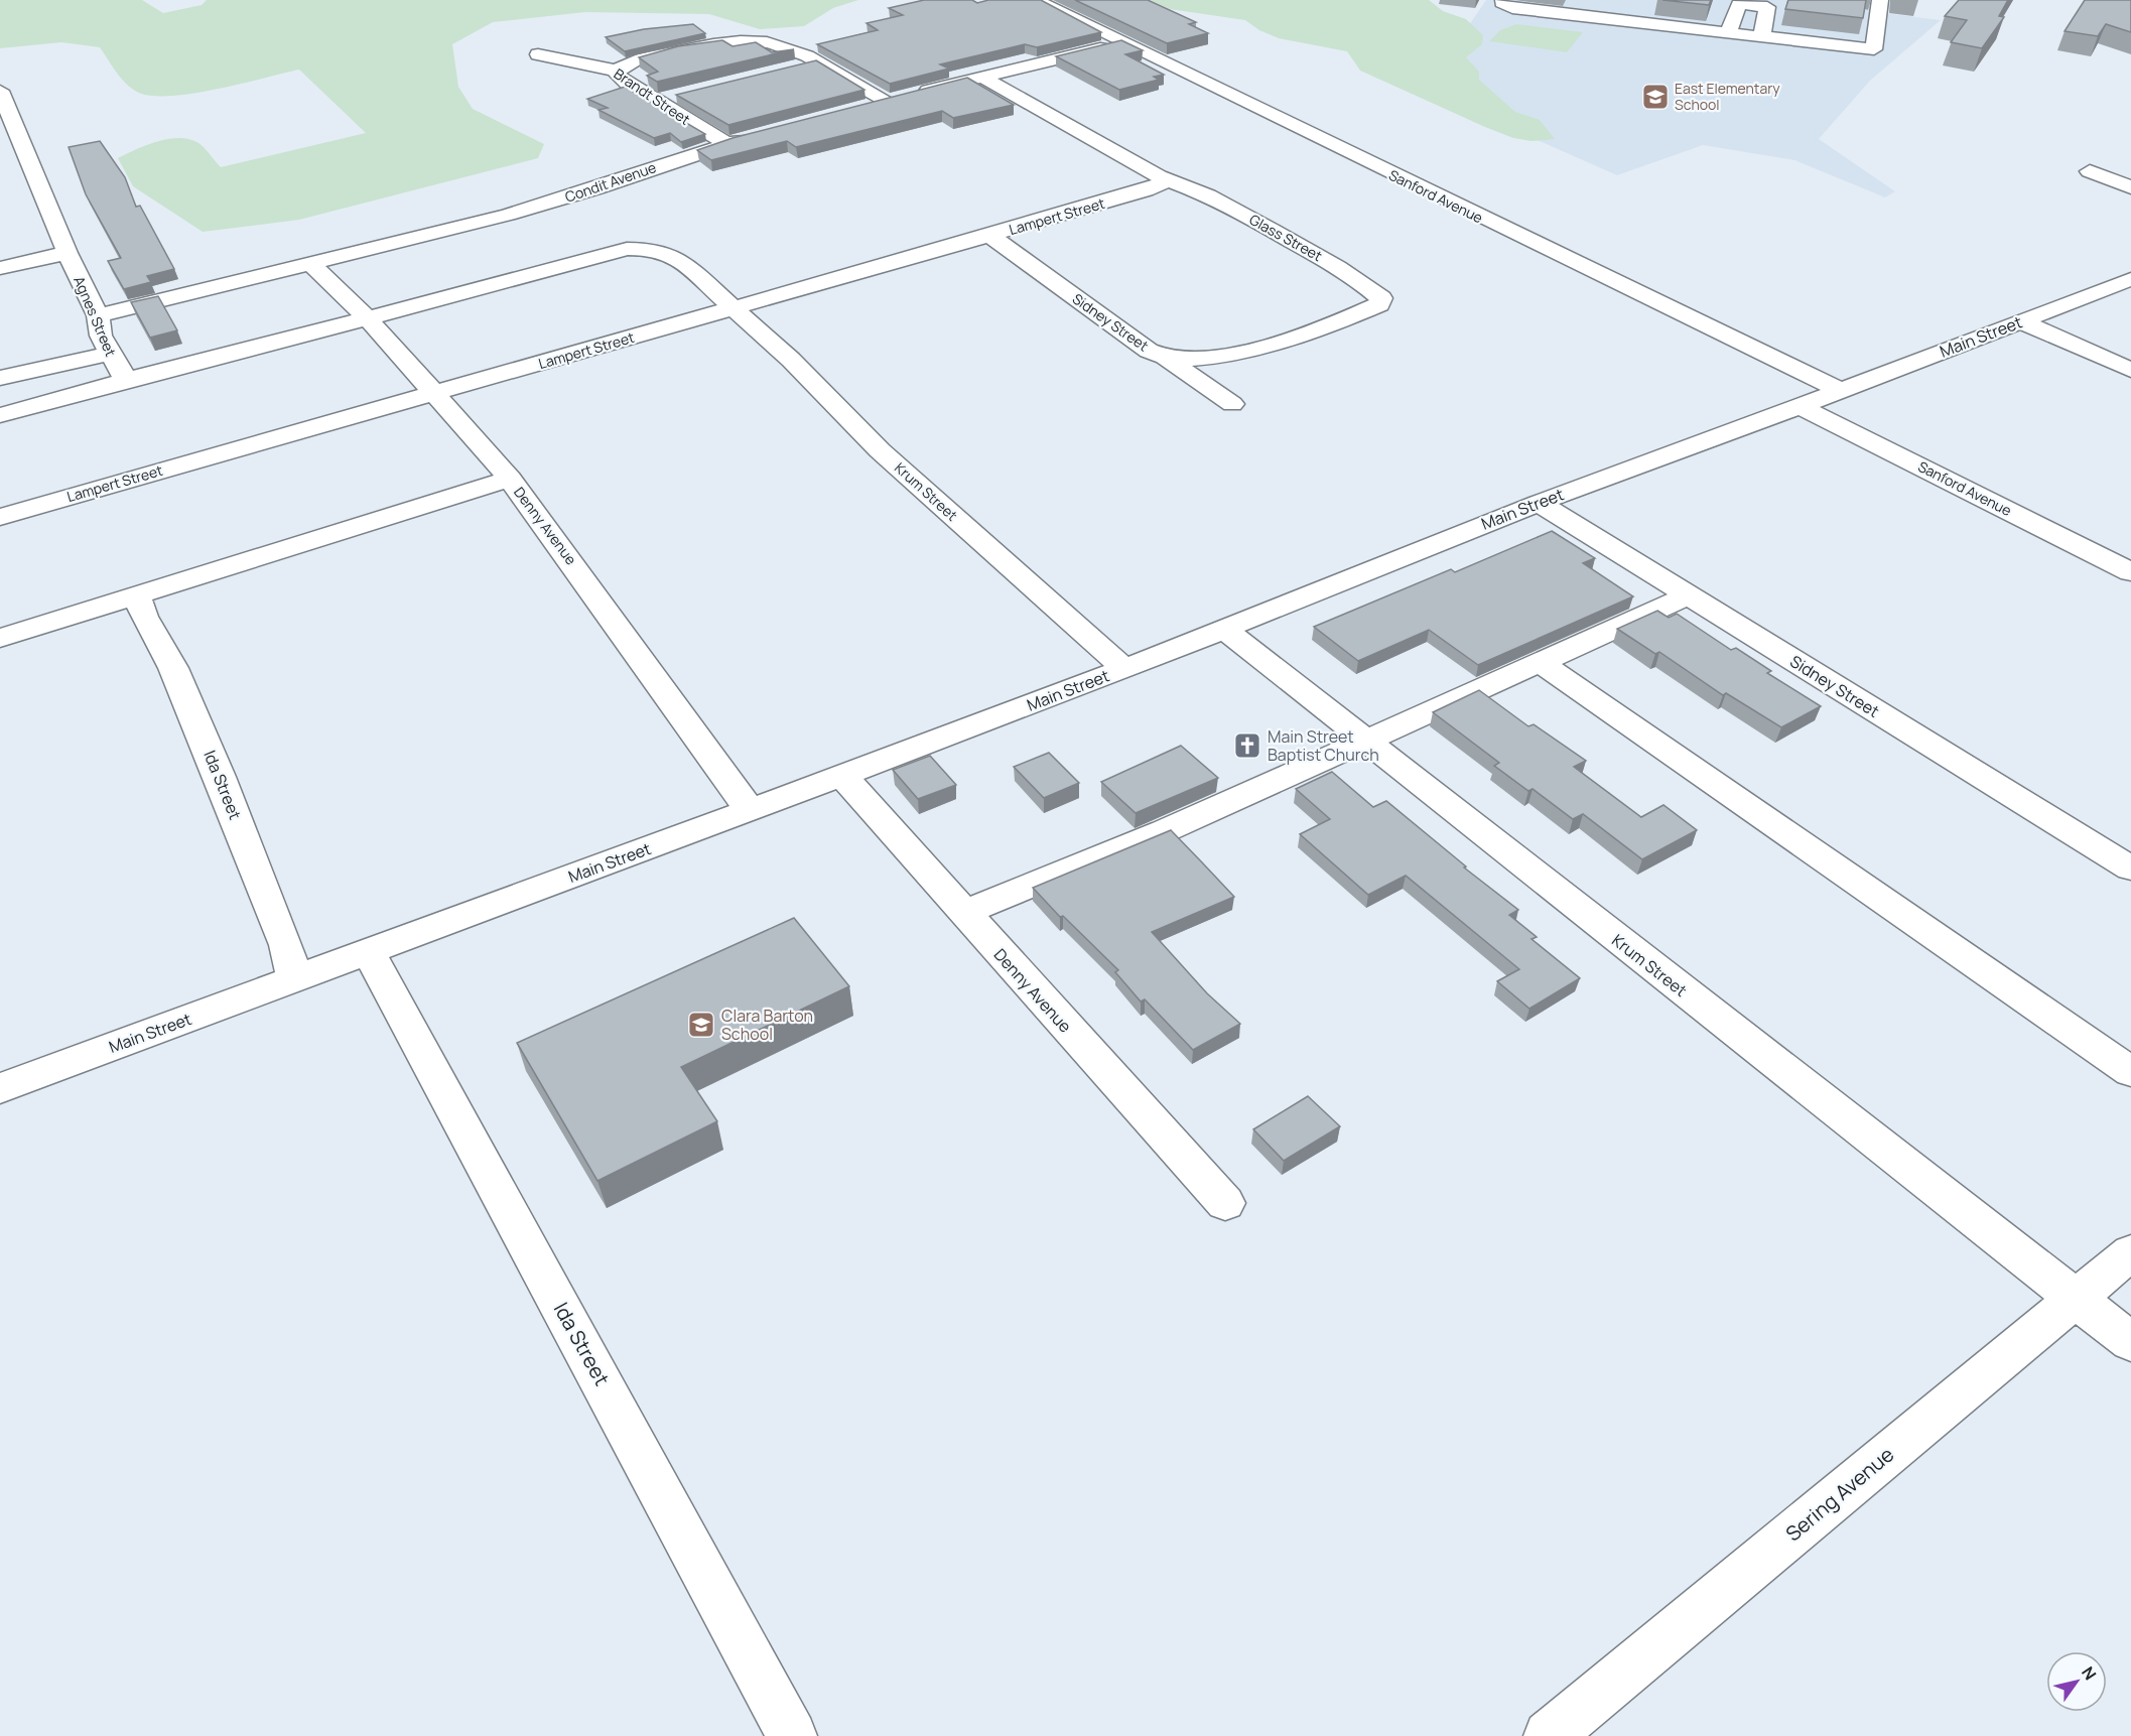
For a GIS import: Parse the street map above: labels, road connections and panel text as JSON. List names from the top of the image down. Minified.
{"streets":{"street":["Brandt Street","Condit Avenue","Sanford Avenue","Lampert Street","Glass Street","Agnes Street","Sidney Street","Main Street","Krum Street","Denny Avenue","Ida Street","Sering Avenue"]},"crossings":[["Brandt Street","Condit Avenue"],["Condit Avenue","Agnes Street"],["Condit Avenue","Denny Avenue"],["Sanford Avenue","Main Street"],["Lampert Street","Glass Street"],["Lampert Street","Sidney Street"],["Lampert Street","Krum Street"],["Lampert Street","Denny Avenue"],["Glass Street","Sidney Street"],["Sidney Street","Main Street"],["Main Street","Krum Street"],["Main Street","Denny Avenue"],["Main Street","Ida Street"],["Krum Street","Denny Avenue"],["Krum Street","Sering Avenue"]],"places":{"school or university":["East Elementary School","Clara Barton School"],"church":["Main Street Baptist Church"]},"north":"top right"}
